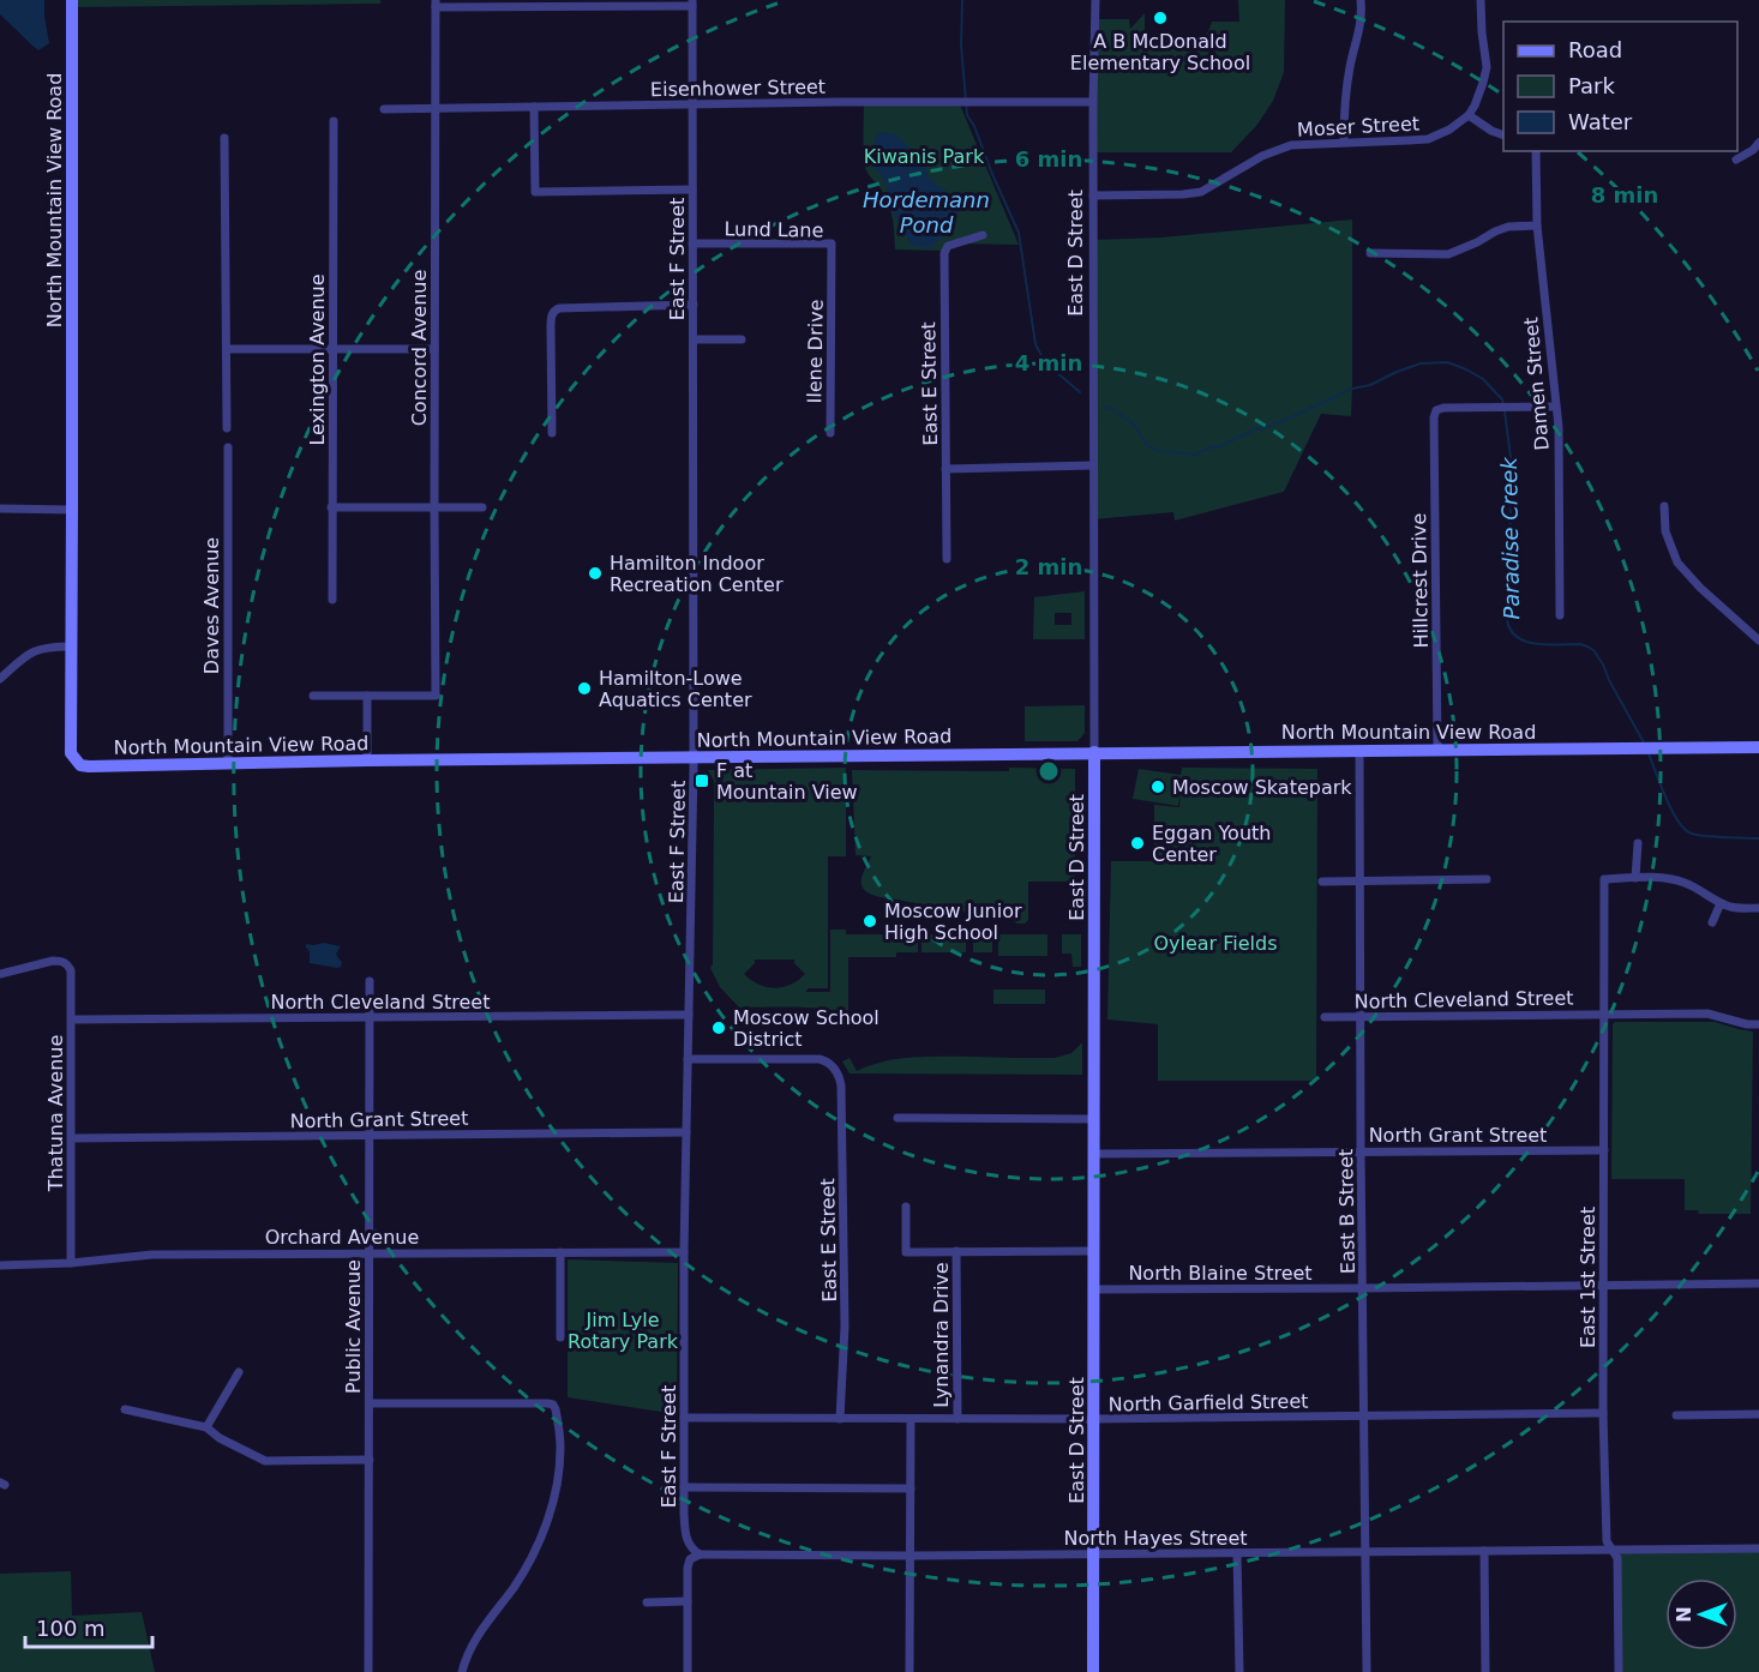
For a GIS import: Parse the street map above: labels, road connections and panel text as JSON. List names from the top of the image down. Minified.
{"streets":{"street":["Eisenhower Street","Moser Street","North Mountain View Road","Lund Lane","East D Street","East F Street","Concord Avenue","Ilene Drive","Lexington Avenue","East E Street","Damen Street","Hillcrest Drive","Daves Avenue","North Cleveland Street","Thatuna Avenue","North Grant Street","East B Street","Orchard Avenue","North Blaine Street","East 1st Street","Public Avenue","Lynandra Drive","North Garfield Street","North Hayes Street"]},"crossings":[["Eisenhower Street","East D Street"],["Eisenhower Street","East F Street"],["Eisenhower Street","Concord Avenue"],["Moser Street","East D Street"],["North Mountain View Road","East D Street"],["North Mountain View Road","East F Street"],["North Mountain View Road","Hillcrest Drive"],["North Mountain View Road","Daves Avenue"],["North Mountain View Road","East B Street"],["Lund Lane","East F Street"],["Lund Lane","Ilene Drive"],["East D Street","North Grant Street"],["East D Street","North Blaine Street"],["East D Street","North Garfield Street"],["East D Street","North Hayes Street"],["East F Street","East E Street"],["East F Street","North Cleveland Street"],["East F Street","North Grant Street"],["East F Street","Orchard Avenue"],["East F Street","North Garfield Street"],["East F Street","North Hayes Street"],["East E Street","North Garfield Street"],["Damen Street","Hillcrest Drive"],["North Cleveland Street","Thatuna Avenue"],["North Cleveland Street","East B Street"],["North Cleveland Street","East 1st Street"],["North Cleveland Street","Public Avenue"],["Thatuna Avenue","North Grant Street"],["Thatuna Avenue","Orchard Avenue"],["North Grant Street","East B Street"],["North Grant Street","East 1st Street"],["North Grant Street","Public Avenue"],["East B Street","North Blaine Street"],["East B Street","North Garfield Street"],["East B Street","North Hayes Street"],["Orchard Avenue","Public Avenue"],["North Blaine Street","East 1st Street"],["East 1st Street","North Garfield Street"],["East 1st Street","North Hayes Street"],["Lynandra Drive","North Garfield Street"]],"water":["Hordemann Pond","Paradise Creek"],"parks":["Kiwanis Park","Oylear Fields","Jim Lyle Rotary Park"],"places":{"other":["A B McDonald Elementary School","Hamilton Indoor Recreation Center","Hamilton-Lowe Aquatics Center","Moscow Skatepark","Eggan Youth Center","Moscow Junior High School","Moscow School District"],"transit":["F at Mountain View"]},"legend":["Road","Park","Water"],"scale_bar":"100 m","north":"left","rings":["6 min","8 min","4 min","2 min"]}
